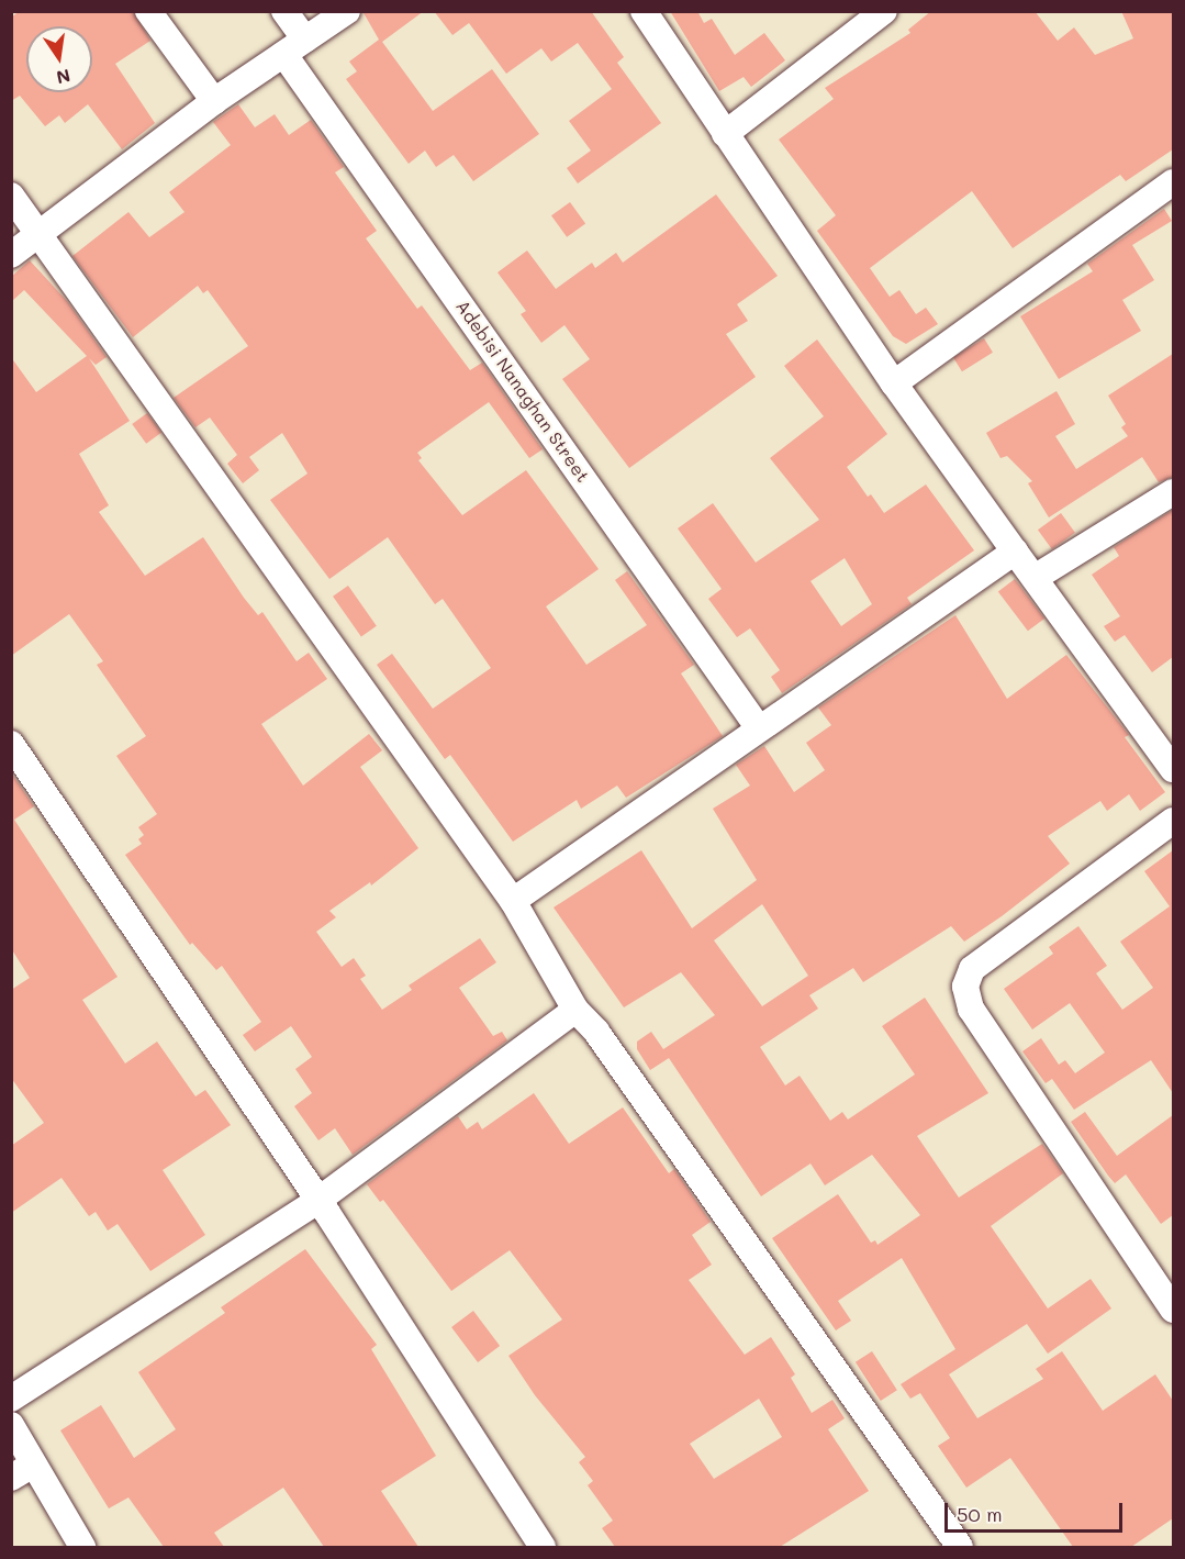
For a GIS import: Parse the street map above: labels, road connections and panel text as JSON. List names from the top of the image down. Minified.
{"streets":{"street":["Adebisi Nanaghan Street"]},"scale_bar":"50 m","north":"bottom"}
